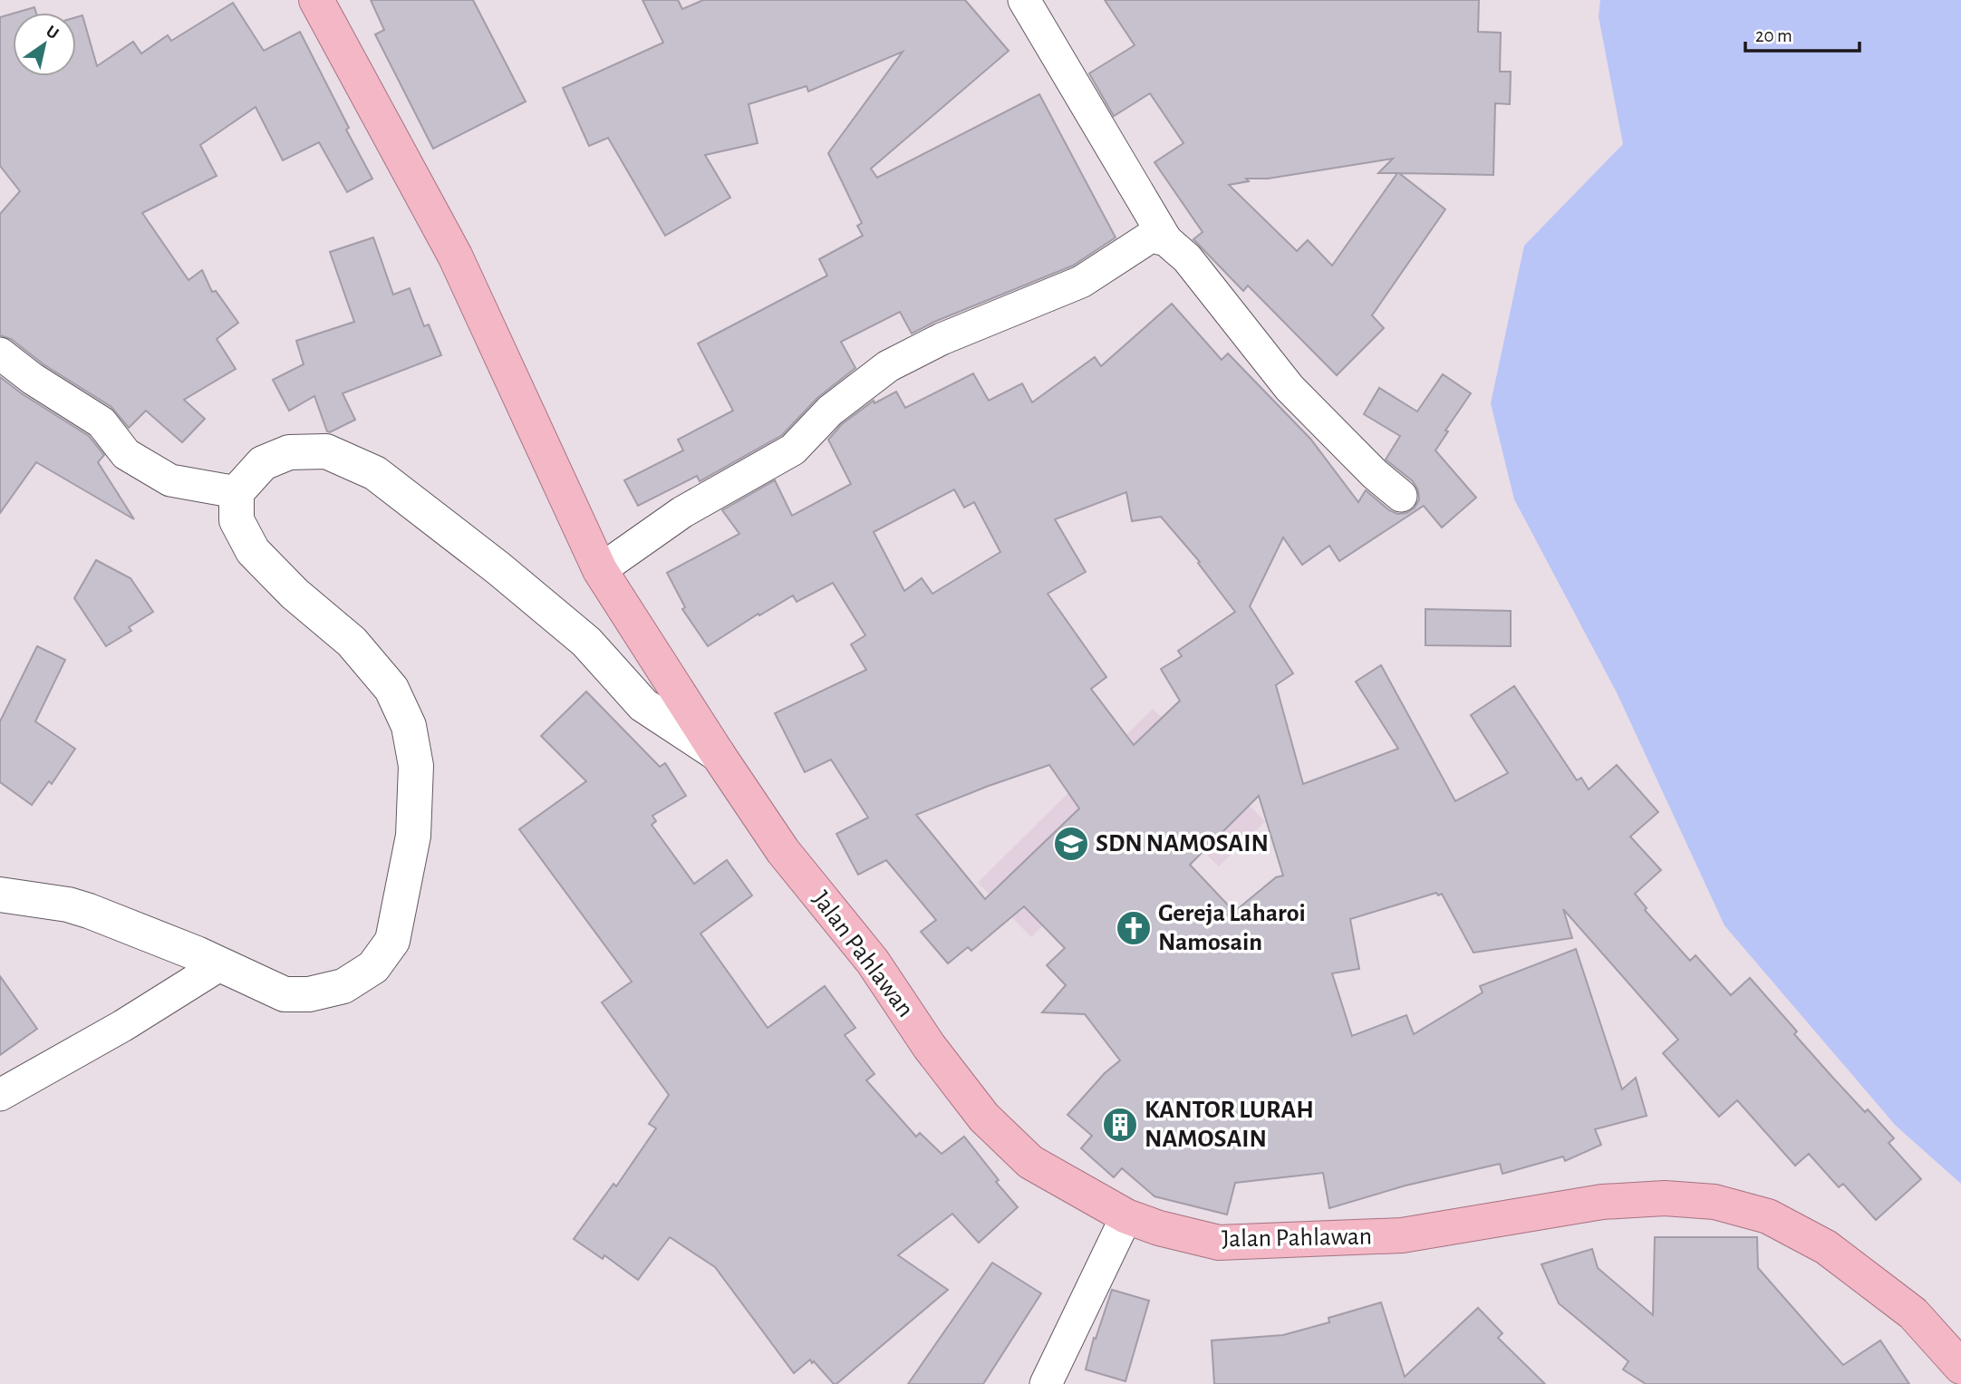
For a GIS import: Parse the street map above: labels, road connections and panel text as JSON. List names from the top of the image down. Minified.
{"streets":{"highway":["Jalan Pahlawan"]},"places":{"school or university":["SDN NAMOSAIN"],"church":["Gereja Laharoi Namosain"],"building":["KANTOR LURAH NAMOSAIN"]},"scale_bar":"20 m","north":"top right"}
